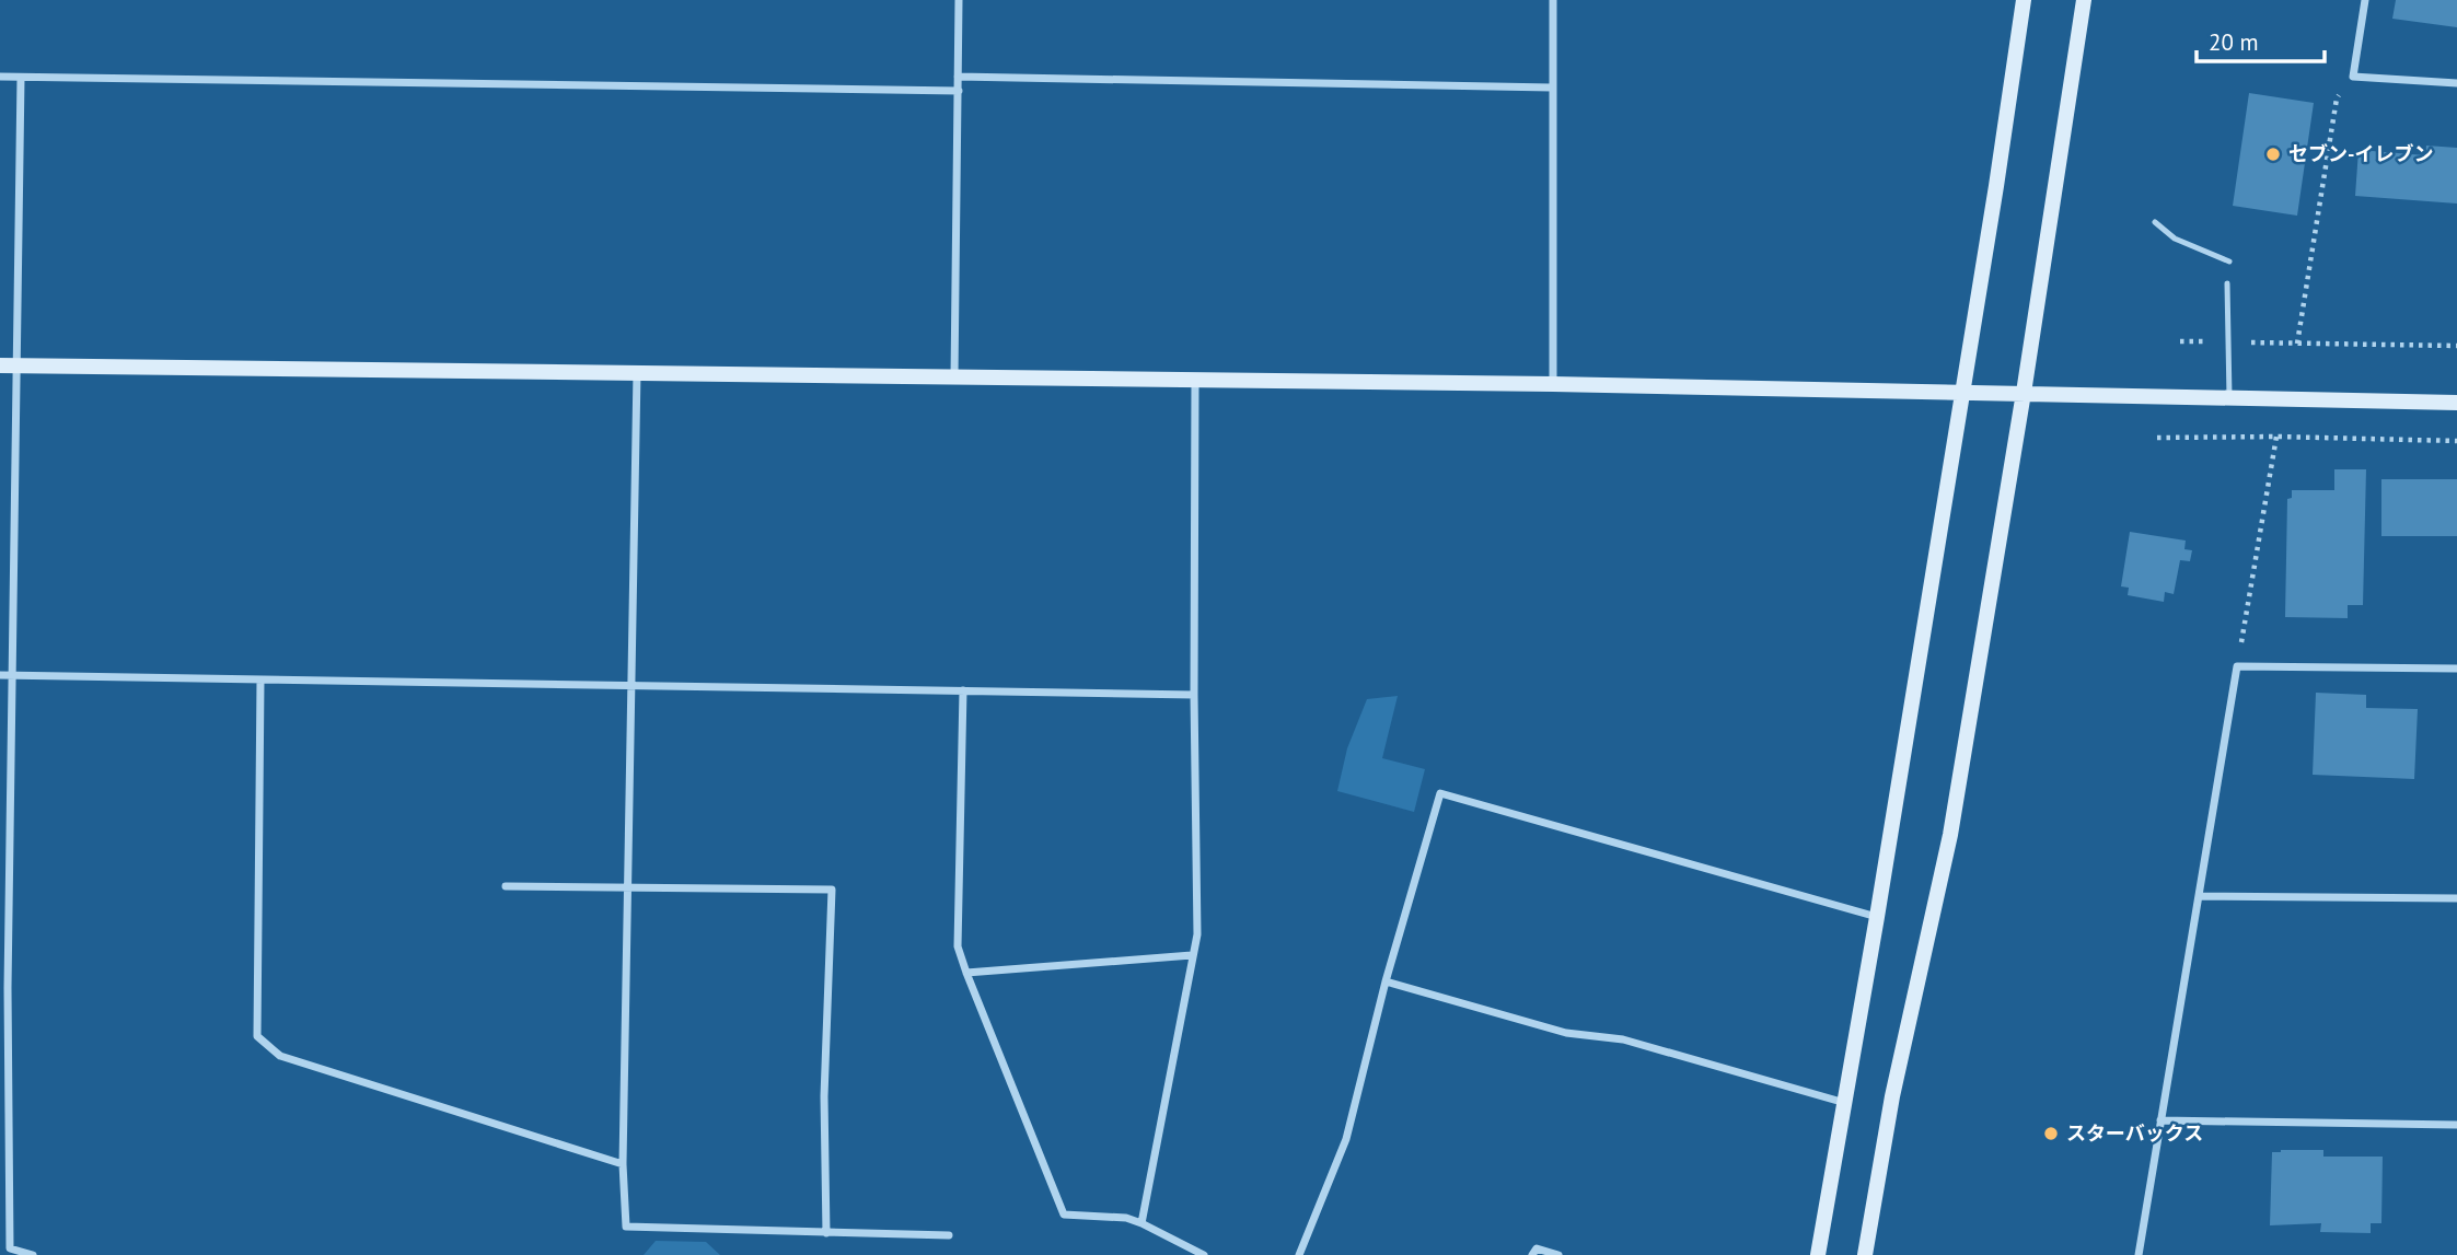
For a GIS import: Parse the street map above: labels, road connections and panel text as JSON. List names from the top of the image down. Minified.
{"places":["セブン-イレブン","スターバックス"],"scale_bar":"20 m"}
